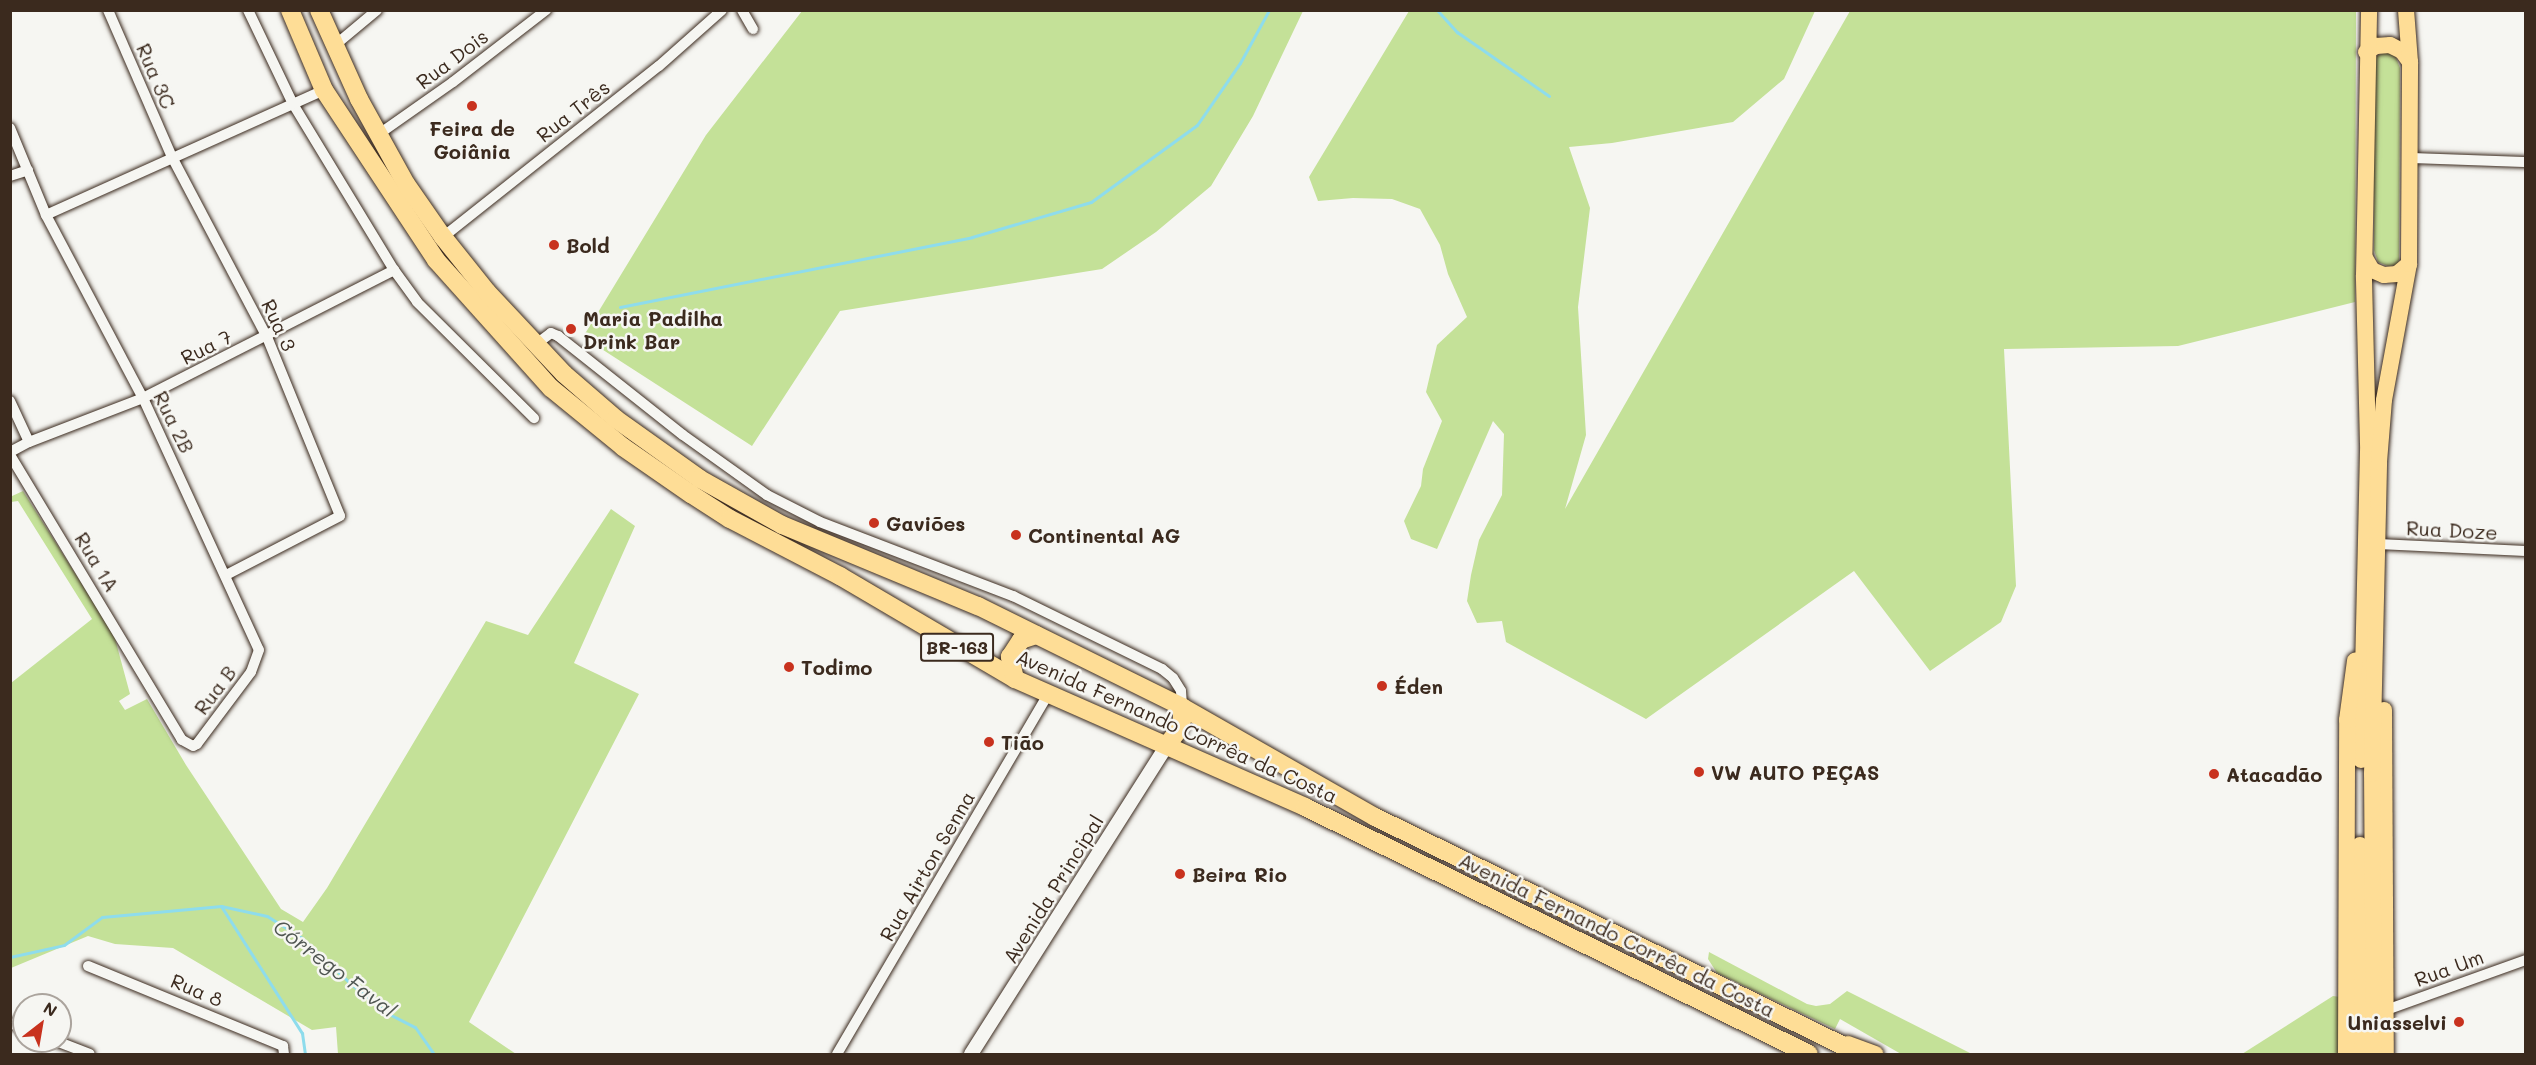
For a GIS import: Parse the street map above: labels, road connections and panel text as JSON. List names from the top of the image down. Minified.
{"streets":{"highway":["BR-163","Avenida Fernando Corrêa da Costa"],"street":["Rua Dois","Rua 3C","Rua Três","Rua 3","Rua 7","Rua 2B","Rua Doze","Rua 1A","Rua B","Rua Airton Senna","Avenida Principal","Rua Um","Rua 8"]},"crossings":[["Rua Dois","Avenida Fernando Corrêa da Costa"],["Rua 3C","Rua 3"],["Rua Três","Avenida Fernando Corrêa da Costa"],["Rua 3","Rua 7"],["Rua 3","Rua 2B"],["Rua 7","Rua 2B"],["Rua 7","Rua 1A"],["Rua 2B","Rua B"],["Rua 1A","Rua B"],["Avenida Fernando Corrêa da Costa","Rua Airton Senna"],["Avenida Fernando Corrêa da Costa","Avenida Principal"]],"water":["Córrego Faval"],"places":["Feira de Goiânia","Bold","Maria Padilha Drink Bar","Gaviões","Continental AG","Todimo","Éden","Tião","VW AUTO PEÇAS","Atacadão","Beira Rio","Uniasselvi"],"north":"top right"}
